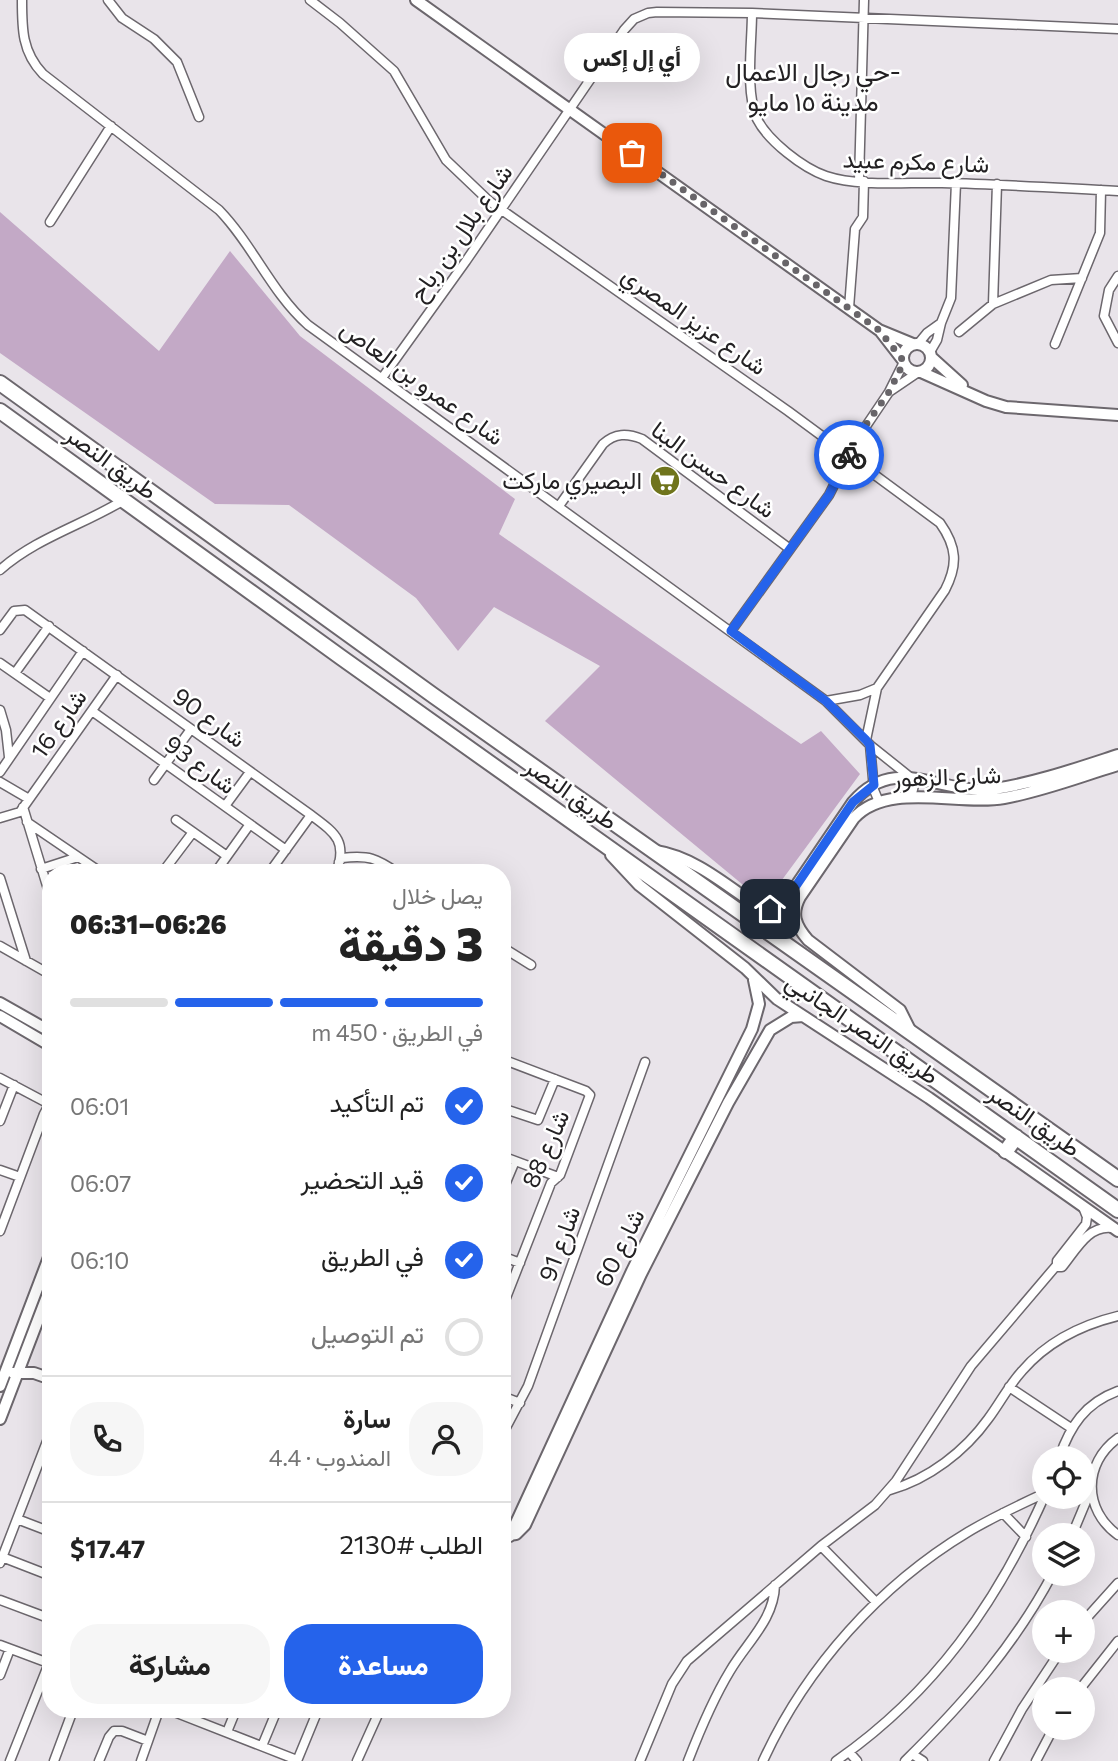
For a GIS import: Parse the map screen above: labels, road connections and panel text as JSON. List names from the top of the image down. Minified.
{"streets":{"highway":["طريق النصر"],"street":["شارع مكرم عبيد","شارع بلال بن رباح","شارع عزيز المصري","شارع عمرو بن العاص","شارع حسن البنا","شارع 90","شارع 16","شارع 93","شارع الزهور","طريق النصر الجانبي","شارع 88","شارع 91","شارع 60"]},"crossings":[["شارع مكرم عبيد","شارع بلال بن رباح"],["شارع بلال بن رباح","شارع عزيز المصري"],["شارع بلال بن رباح","شارع عمرو بن العاص"],["شارع عزيز المصري","شارع عمرو بن العاص"],["شارع عمرو بن العاص","شارع حسن البنا"],["شارع عمرو بن العاص","شارع الزهور"],["طريق النصر","شارع الزهور"],["طريق النصر","طريق النصر الجانبي"],["شارع 90","شارع 16"],["شارع 16","شارع 93"],["طريق النصر الجانبي","شارع 60"]],"districts":["حي رجال الاعمال- مدينة ١٥ مايو"],"places":{"other":["أي إل إكس"],"supermarket":["البصيري ماركت"]},"page":{"bubble":"أي إل إكس","heading":["3 دقيقة","يصل خلال","06:26–06:31"],"panel":["سارة","المندوب · 4.4","الطلب #2130","$17.47"],"bar":"في الطريق · 450 m","list":[["تم التأكيد","06:01"],["قيد التحضير","06:07"],["في الطريق","06:10"],"تم التوصيل"],"map_buttons":["+","−"],"buttons":["مساعدة","مشاركة"]}}
